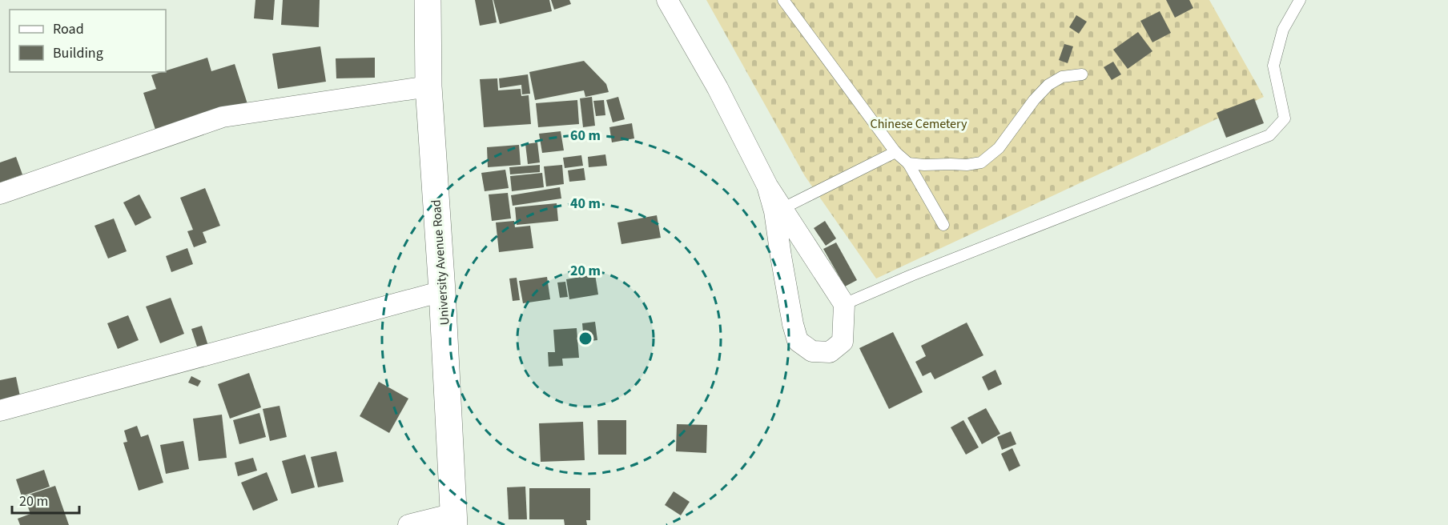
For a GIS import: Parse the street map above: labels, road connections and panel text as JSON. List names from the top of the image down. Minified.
{"streets":{"main road":["University Avenue Road"]},"parks":["Chinese Cemetery"],"legend":["Road","Building"],"scale_bar":"20 m","rings":["60 m","40 m","20 m"]}
